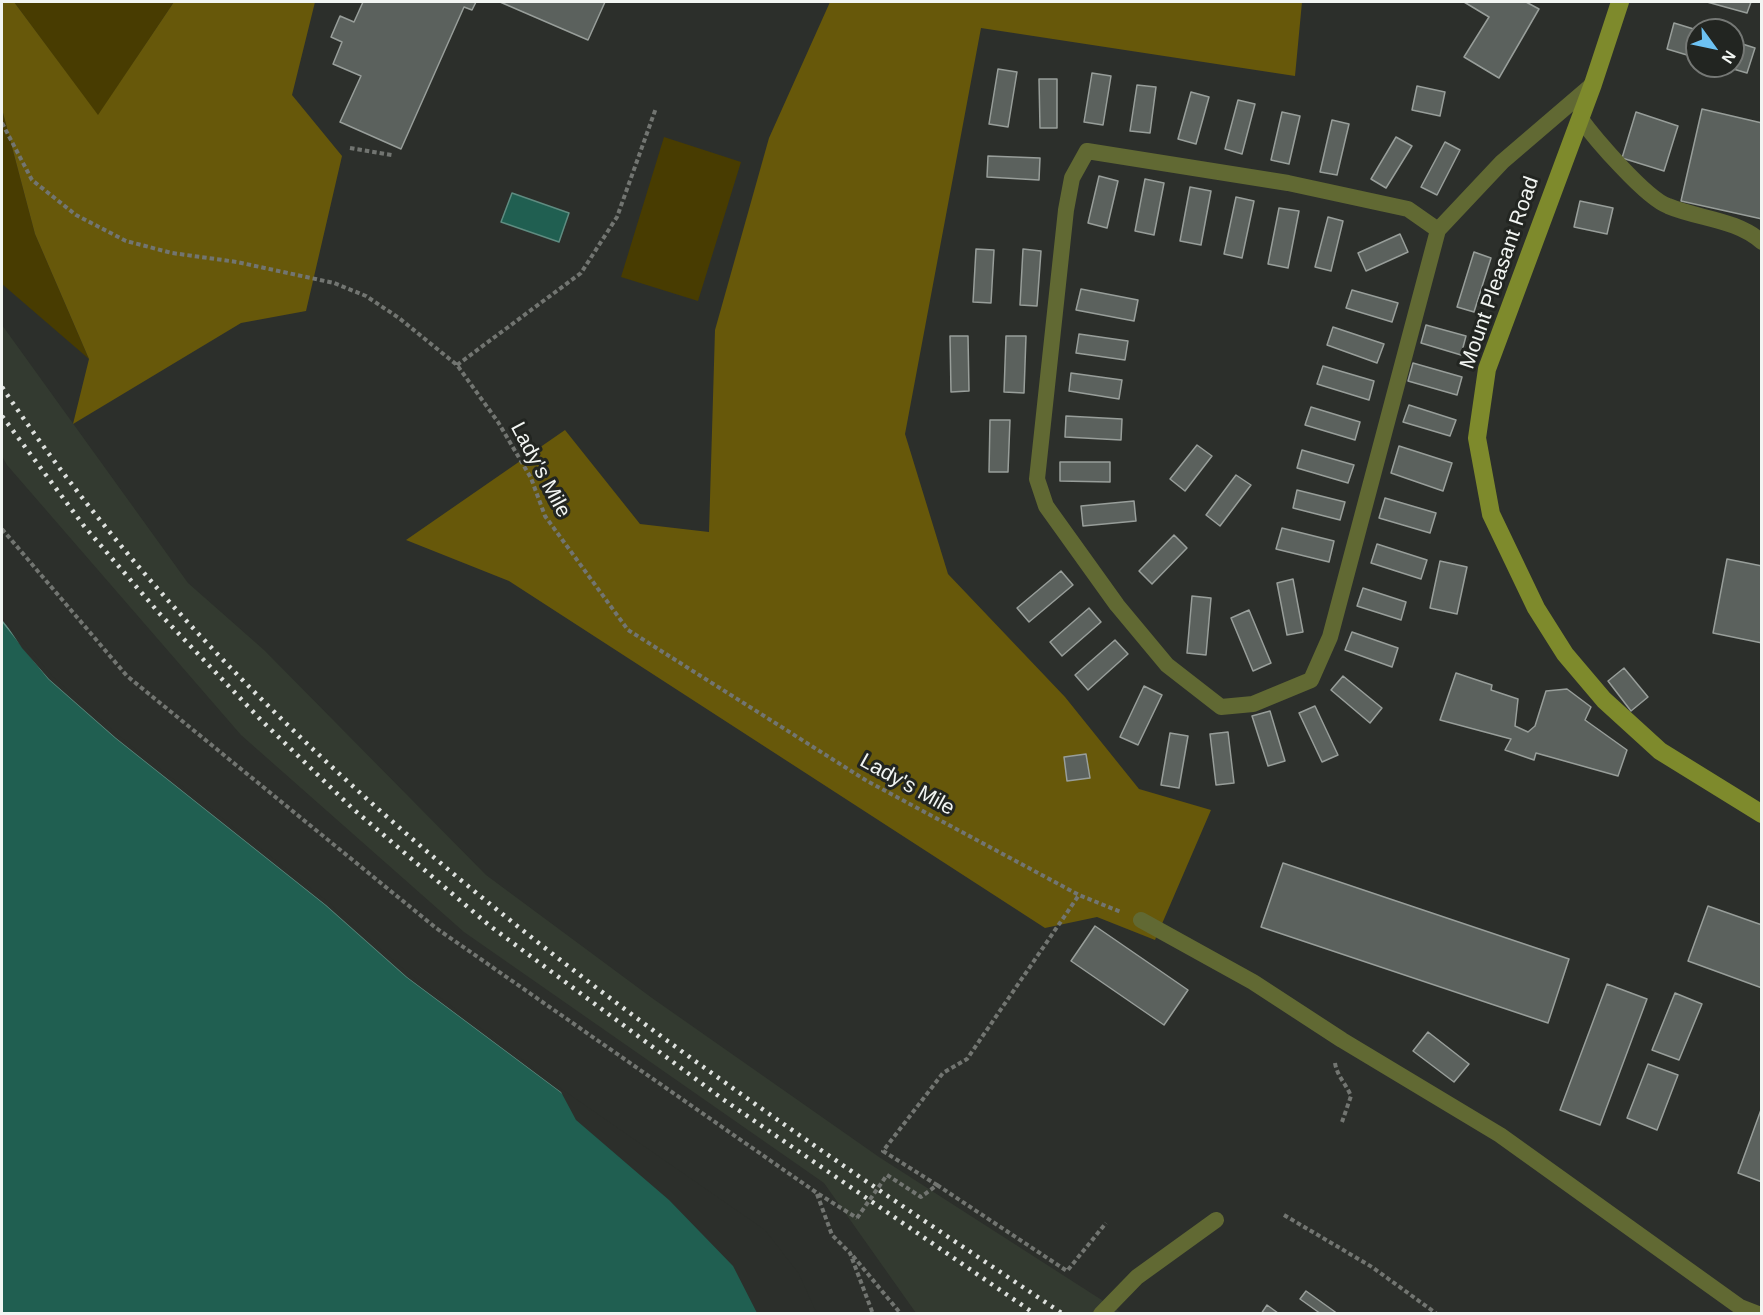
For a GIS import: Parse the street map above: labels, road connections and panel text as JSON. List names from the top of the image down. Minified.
{"streets":{"street":["Mount Pleasant Road"],"path":["Lady's Mile"]},"north":"bottom right"}
